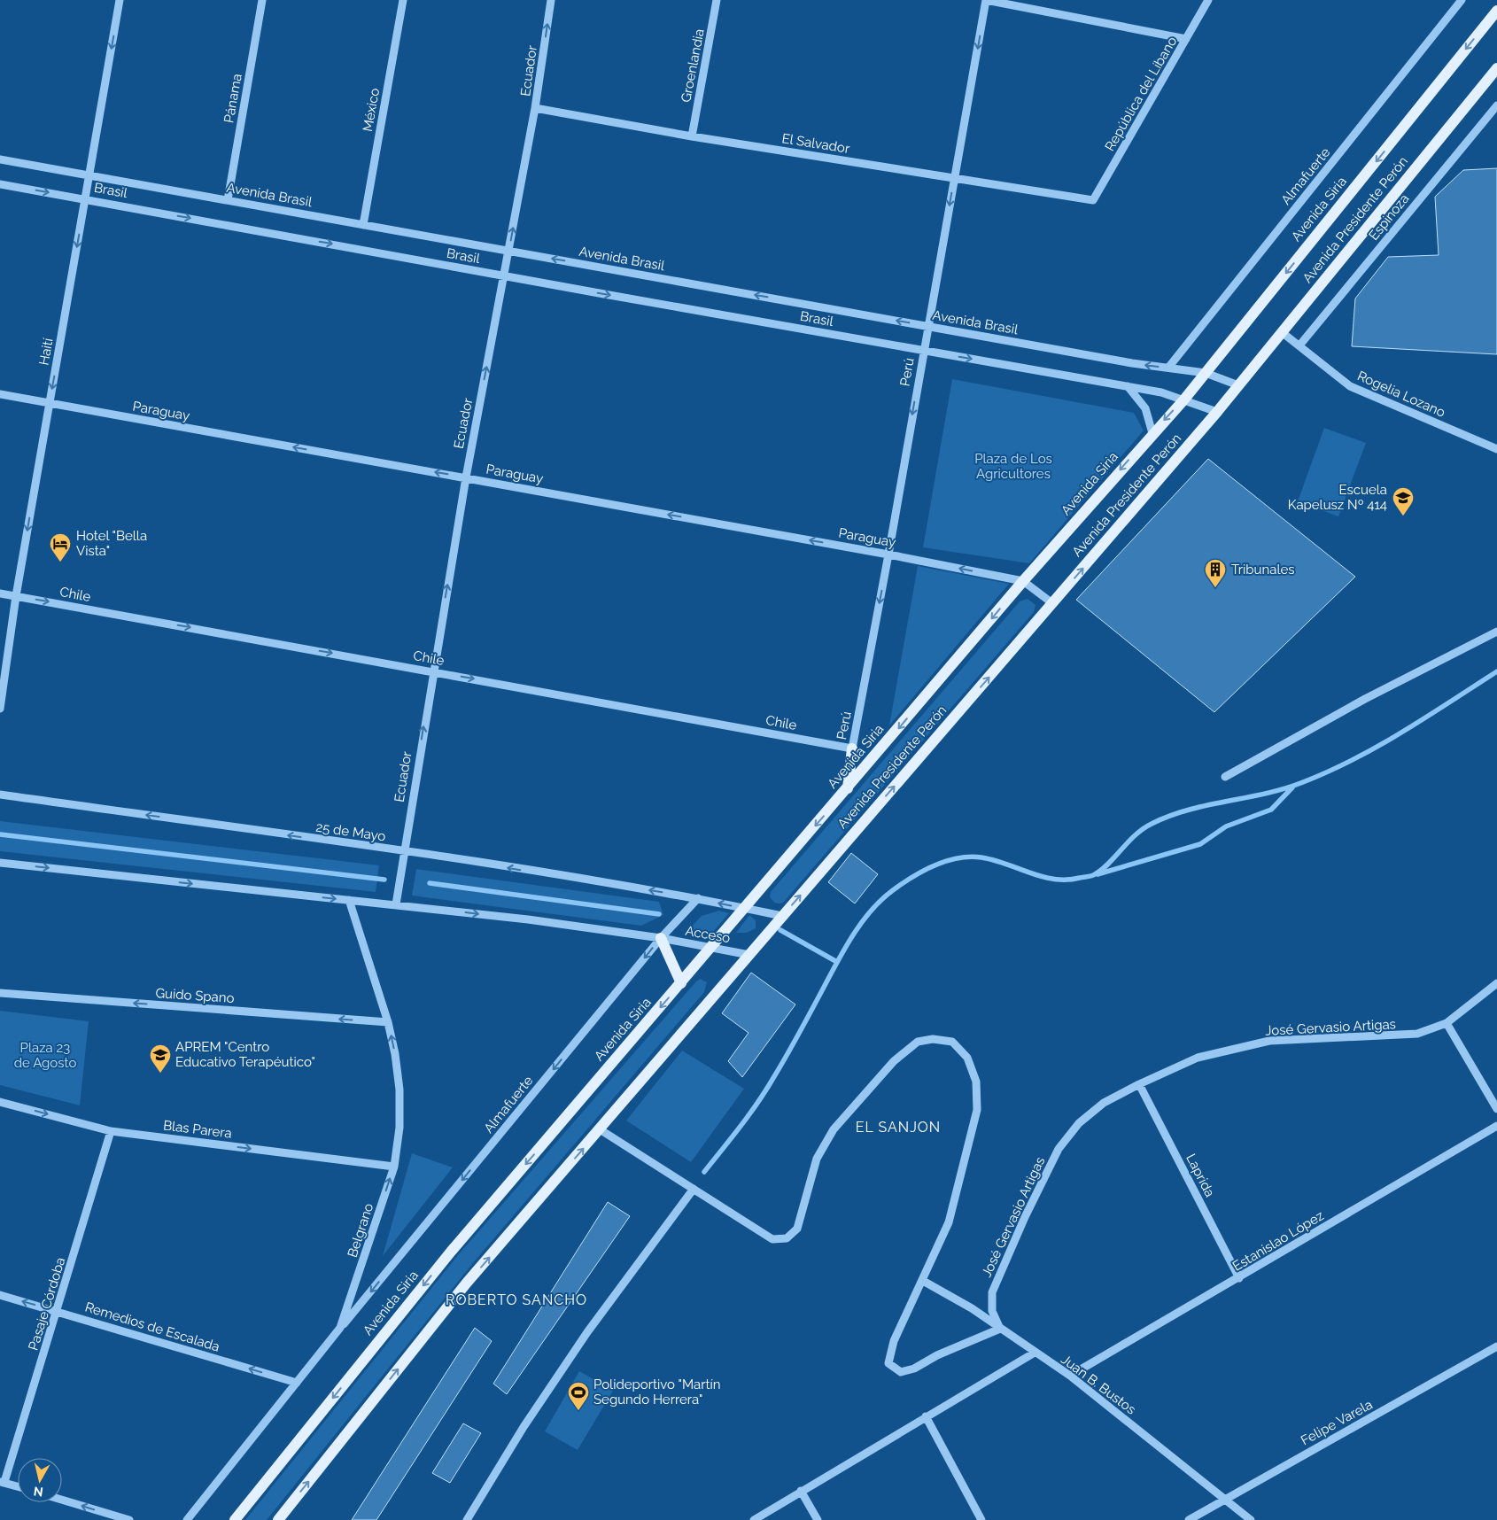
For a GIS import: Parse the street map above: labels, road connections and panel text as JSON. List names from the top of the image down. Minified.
{"streets":{"main road":["Avenida Siria","Avenida Presidente Perón"],"street":["Groenlandia","Ecuador","República del Líbano","Pánama","México","El Salvador","Almafuerte","Brasil","Avenida Brasil","Espinoza","Haití","Perú","Rogelia Lozano","Paraguay","Chile","25 de Mayo","Acceso","Guido Spano","José Gervasio Artigas","Blas Parera","Laprida","Belgrano","Estanislao López","Pasaje Córdoba","Remedios de Escalada","Juan B. Bustos","Felipe Varela"]},"crossings":[["Groenlandia","El Salvador"],["Ecuador","El Salvador"],["Ecuador","Brasil"],["Ecuador","Avenida Brasil"],["Ecuador","Paraguay"],["Ecuador","Chile"],["Ecuador","25 de Mayo"],["República del Líbano","El Salvador"],["Pánama","Avenida Brasil"],["México","Avenida Brasil"],["El Salvador","Perú"],["Almafuerte","Avenida Brasil"],["Almafuerte","25 de Mayo"],["Almafuerte","Acceso"],["Almafuerte","Belgrano"],["Brasil","Haití"],["Brasil","Perú"],["Avenida Brasil","Avenida Siria"],["Avenida Brasil","Avenida Presidente Perón"],["Avenida Brasil","Haití"],["Avenida Brasil","Perú"],["Avenida Siria","Paraguay"],["Avenida Siria","Acceso"],["Espinoza","Rogelia Lozano"],["Avenida Presidente Perón","Rogelia Lozano"],["Avenida Presidente Perón","Acceso"],["Haití","Paraguay"],["Haití","Chile"],["Perú","Paraguay"],["Perú","Chile"],["Guido Spano","Belgrano"],["José Gervasio Artigas","Laprida"],["José Gervasio Artigas","Juan B. Bustos"],["Blas Parera","Belgrano"],["Blas Parera","Pasaje Córdoba"],["Laprida","Estanislao López"],["Belgrano","Remedios de Escalada"],["Estanislao López","Juan B. Bustos"],["Pasaje Córdoba","Remedios de Escalada"],["Juan B. Bustos","Felipe Varela"]],"one_way":["Ecuador","Almafuerte","Brasil","Avenida Presidente Perón","Haití","Perú","Paraguay","Chile","Guido Spano","Blas Parera","Belgrano","Remedios de Escalada"],"districts":["EL SANJON","ROBERTO SANCHO"],"parks":["Plaza de Los Agricultores","Plaza 23 de Agosto"],"places":{"school or university":["Escuela Kapelusz Nº 414","APREM \"Centro Educativo Terapéutico\""],"hotel":["Hotel \"Bella Vista\""],"building":["Tribunales"],"sports":["Polideportivo \"Martín Segundo Herrera\""]},"north":"bottom"}
